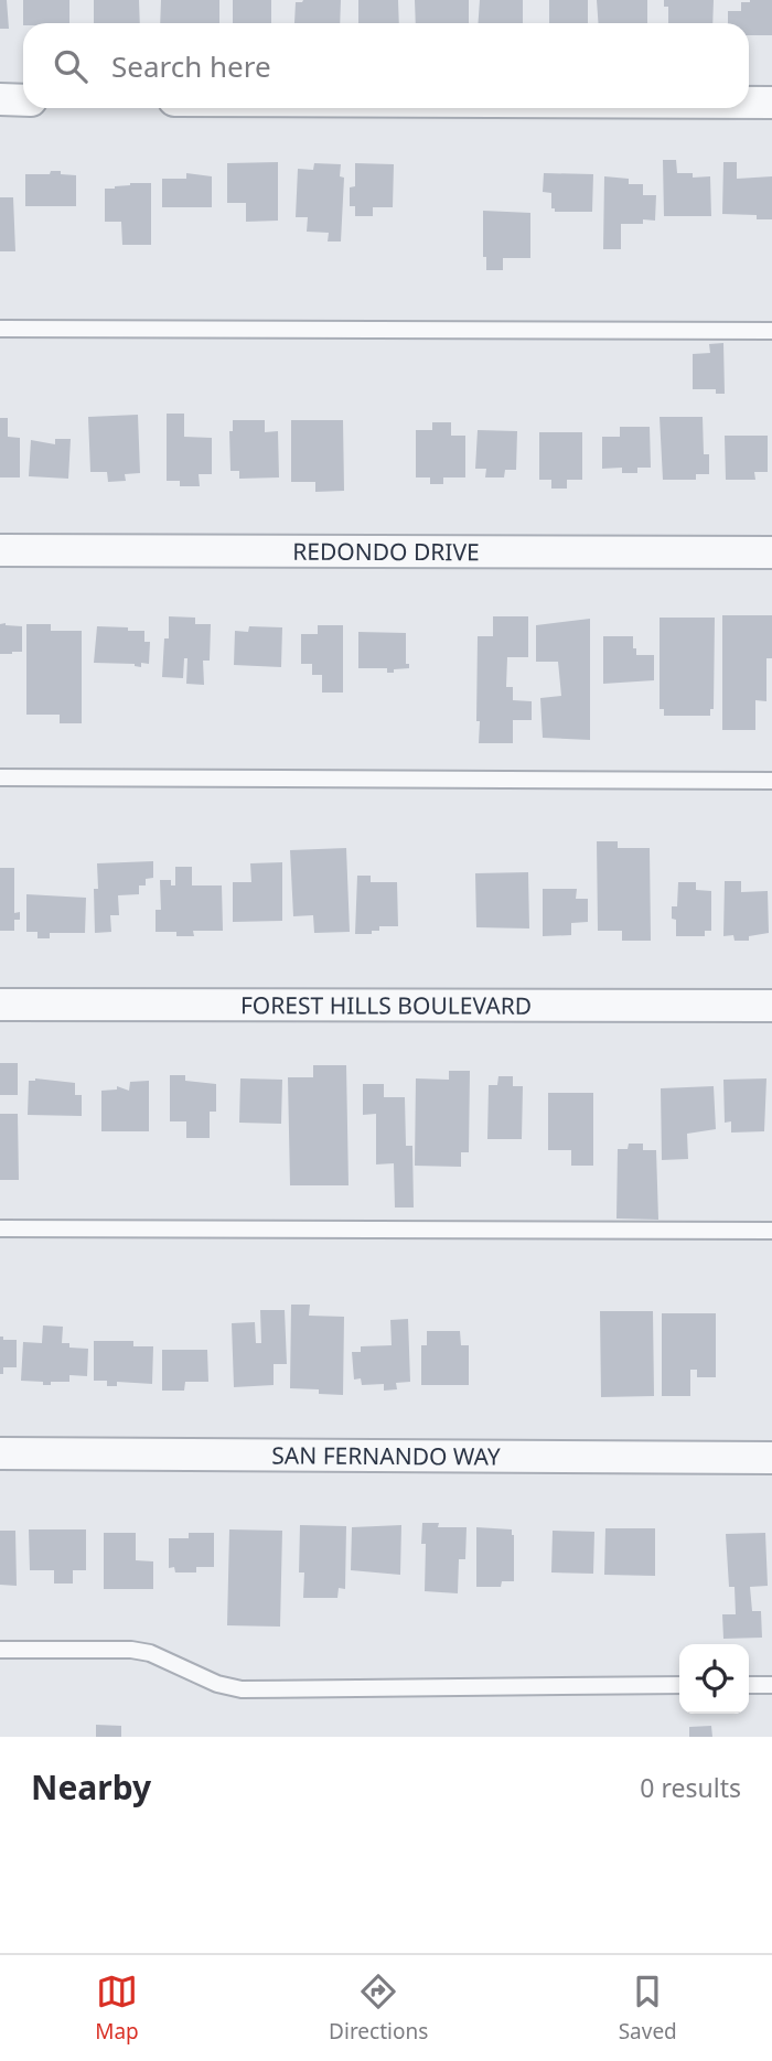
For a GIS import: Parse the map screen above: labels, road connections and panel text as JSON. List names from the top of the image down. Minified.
{"streets":{"street":["REDONDO DRIVE","FOREST HILLS BOULEVARD","SAN FERNANDO WAY"]},"page":{"search":"Search here","heading":["Nearby","0 results"],"nav":["Map","Directions","Saved"]}}
